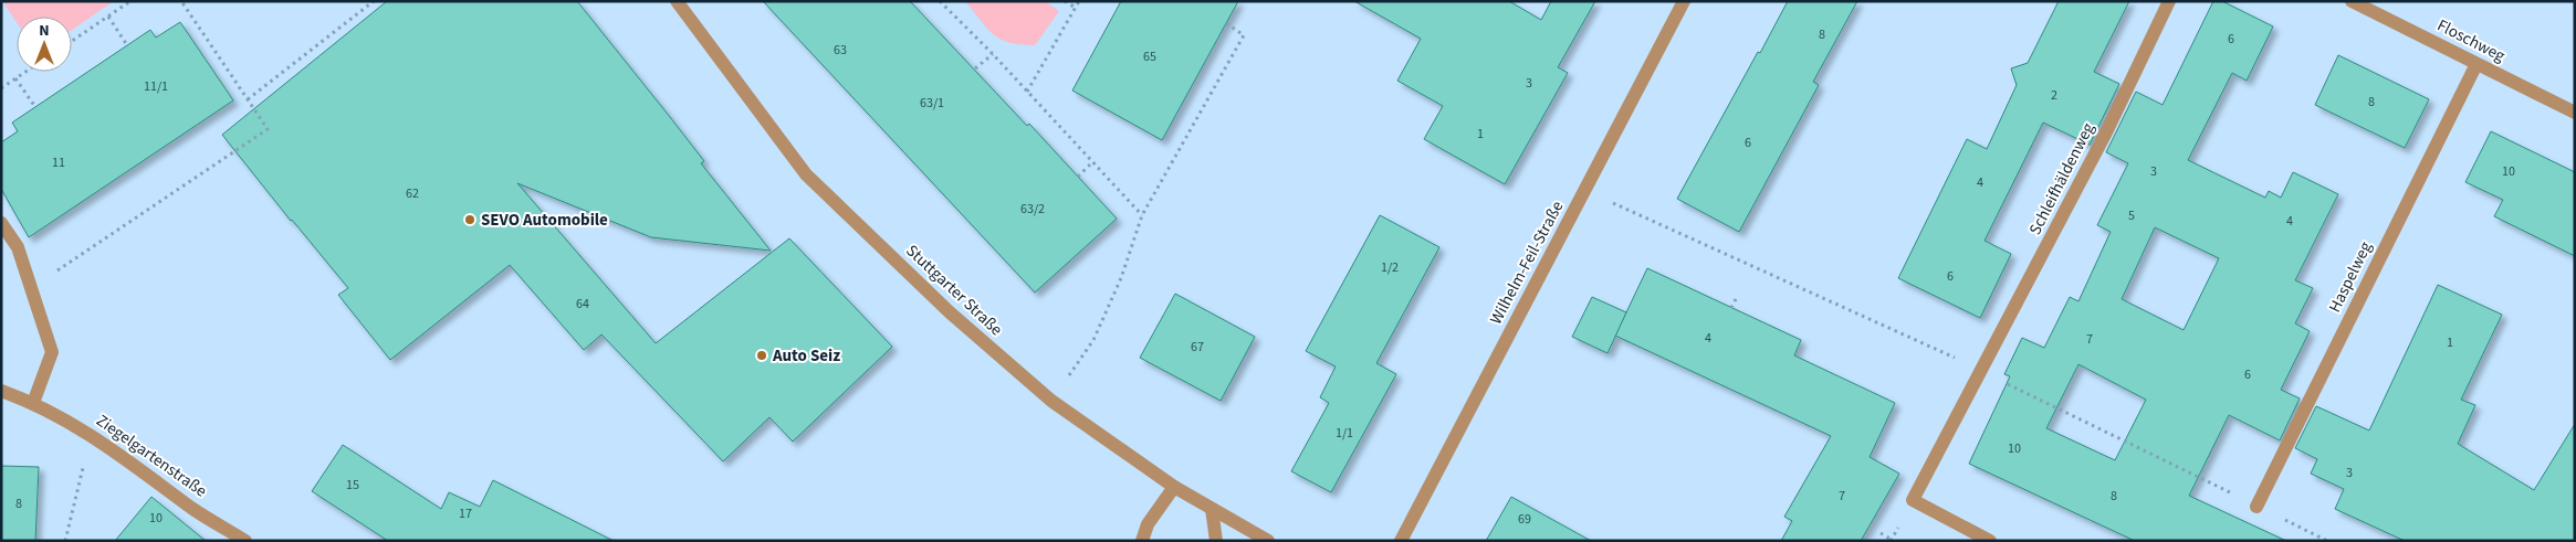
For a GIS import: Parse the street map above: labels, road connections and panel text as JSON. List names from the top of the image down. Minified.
{"streets":{"street":["Floschweg","Schleifhäldenweg","Wilhelm-Feil-Straße","Haspelweg","Stuttgarter Straße","Ziegelgartenstraße"]},"crossings":[["Floschweg","Haspelweg"]],"places":["SEVO Automobile","Auto Seiz"],"house_numbers":["8","6","63","65","3","11/1","2","8","63/1","1","6","11","3","10","4","62","63/2","5","4","1/2","6","64","4","7","1","67","6","1/1","10","3","15","7","8","8","17","10","69"],"north":"top"}
